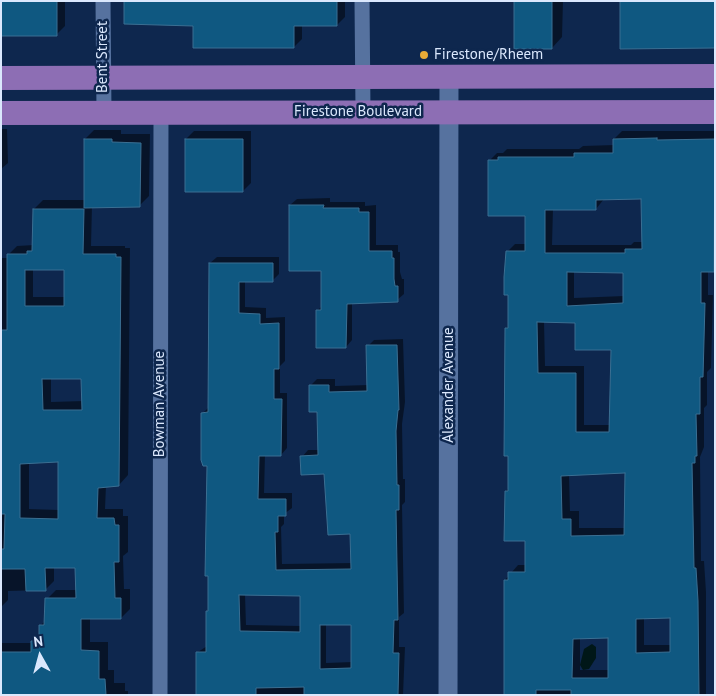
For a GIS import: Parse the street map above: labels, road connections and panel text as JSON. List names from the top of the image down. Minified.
{"streets":{"main road":["Firestone Boulevard"],"street":["Bent Street","Alexander Avenue","Bowman Avenue"]},"crossings":[["Bent Street","Firestone Boulevard"],["Firestone Boulevard","Alexander Avenue"],["Firestone Boulevard","Bowman Avenue"]],"places":["Firestone/Rheem"],"north":"top"}
